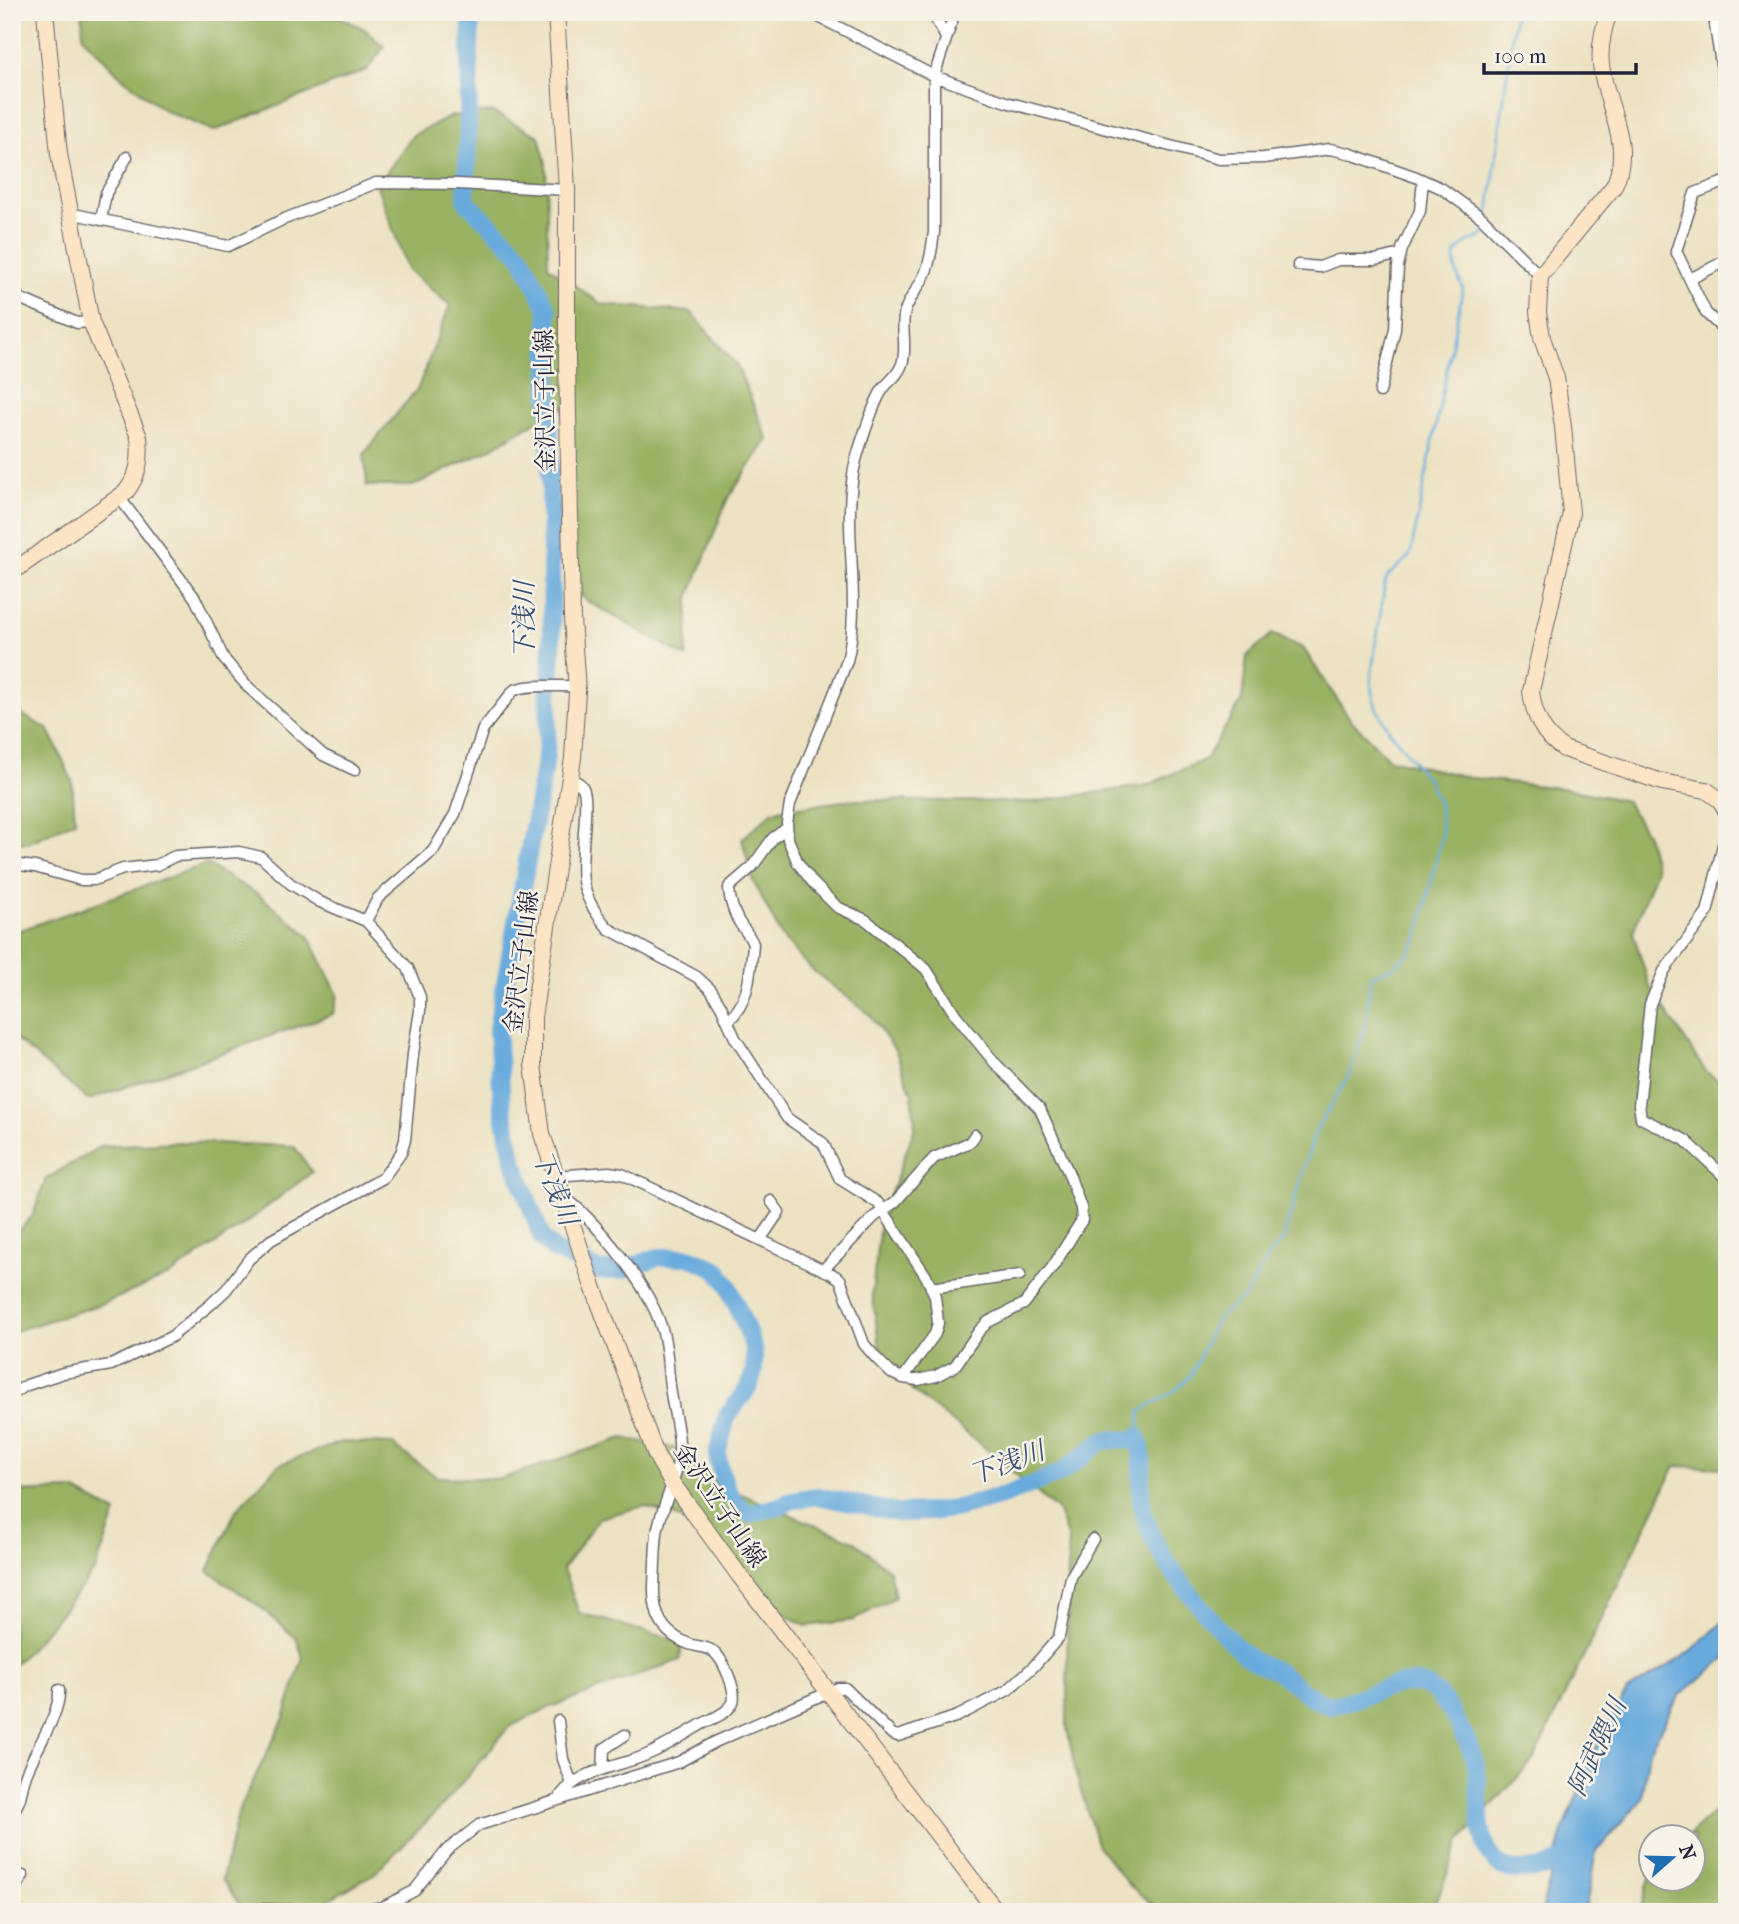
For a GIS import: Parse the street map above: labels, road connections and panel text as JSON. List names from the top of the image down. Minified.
{"streets":{"street":["金沢立子山線"]},"water":["下浅川","阿武隈川"],"scale_bar":"100 m","north":"right"}
